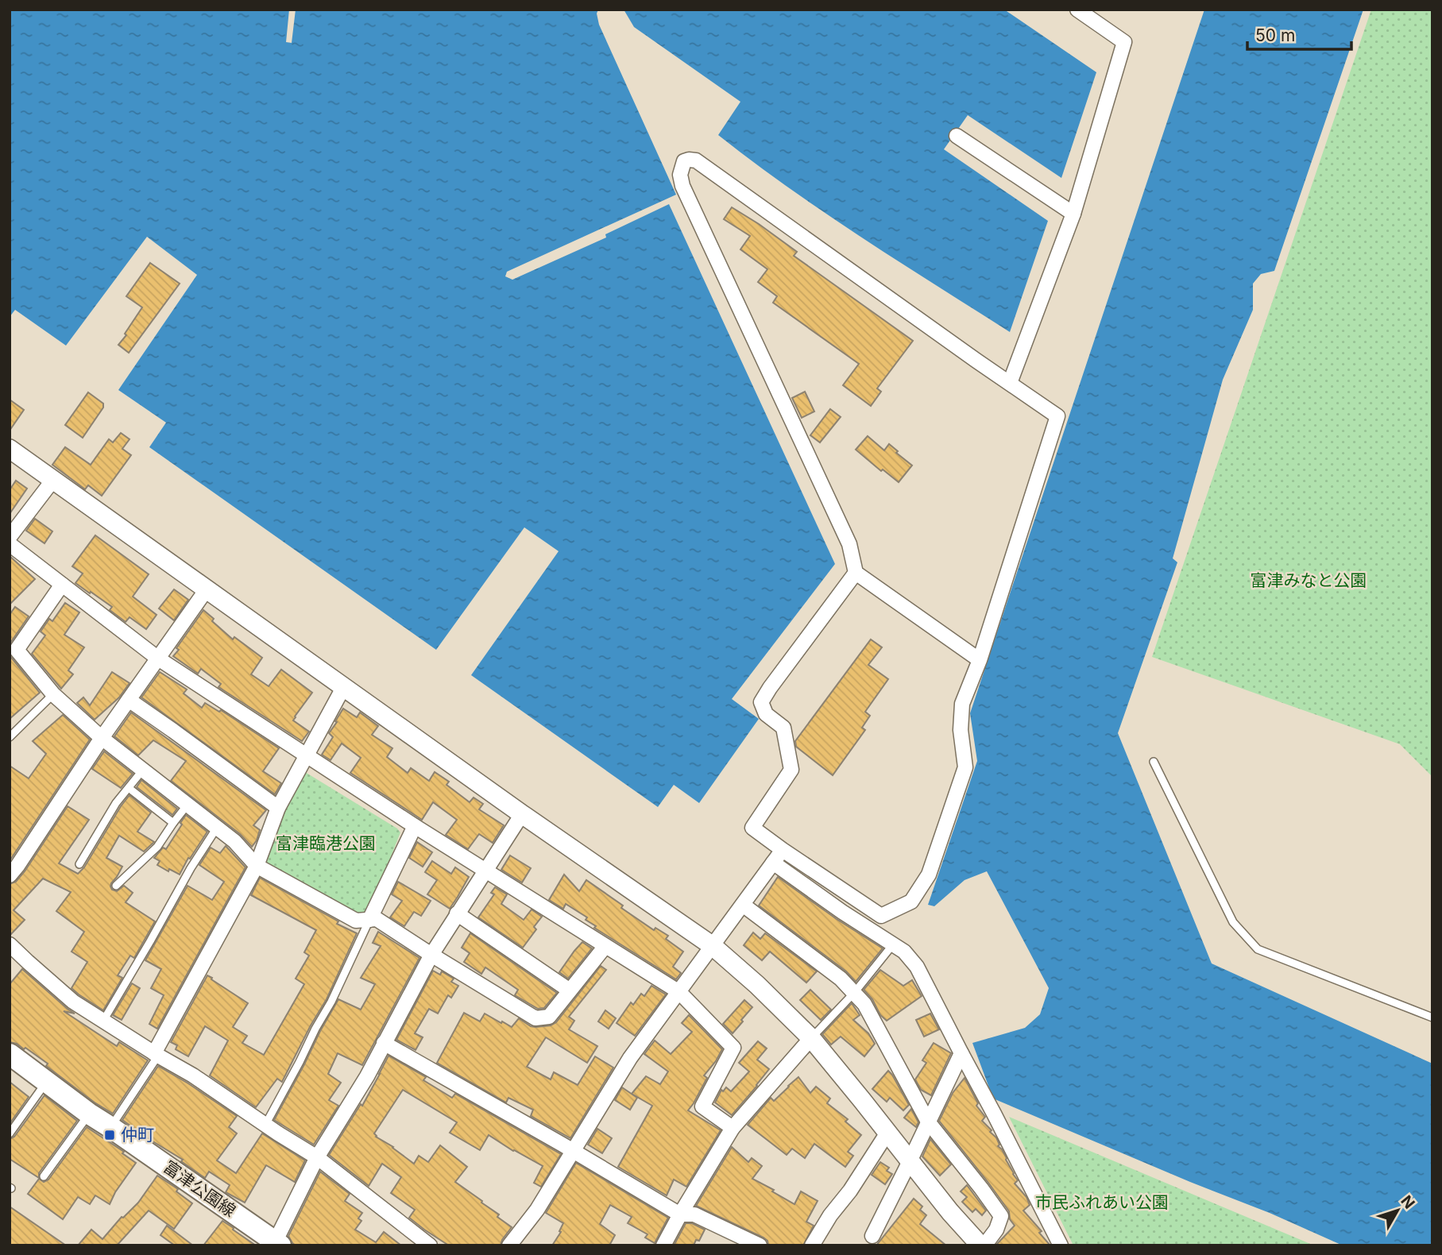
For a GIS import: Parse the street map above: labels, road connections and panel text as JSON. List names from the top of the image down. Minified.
{"streets":{"main road":["富津公園線"]},"parks":["富津みなと公園","富津臨港公園","市民ふれあい公園"],"places":{"transit":["仲町"]},"scale_bar":"50 m","north":"top right"}
